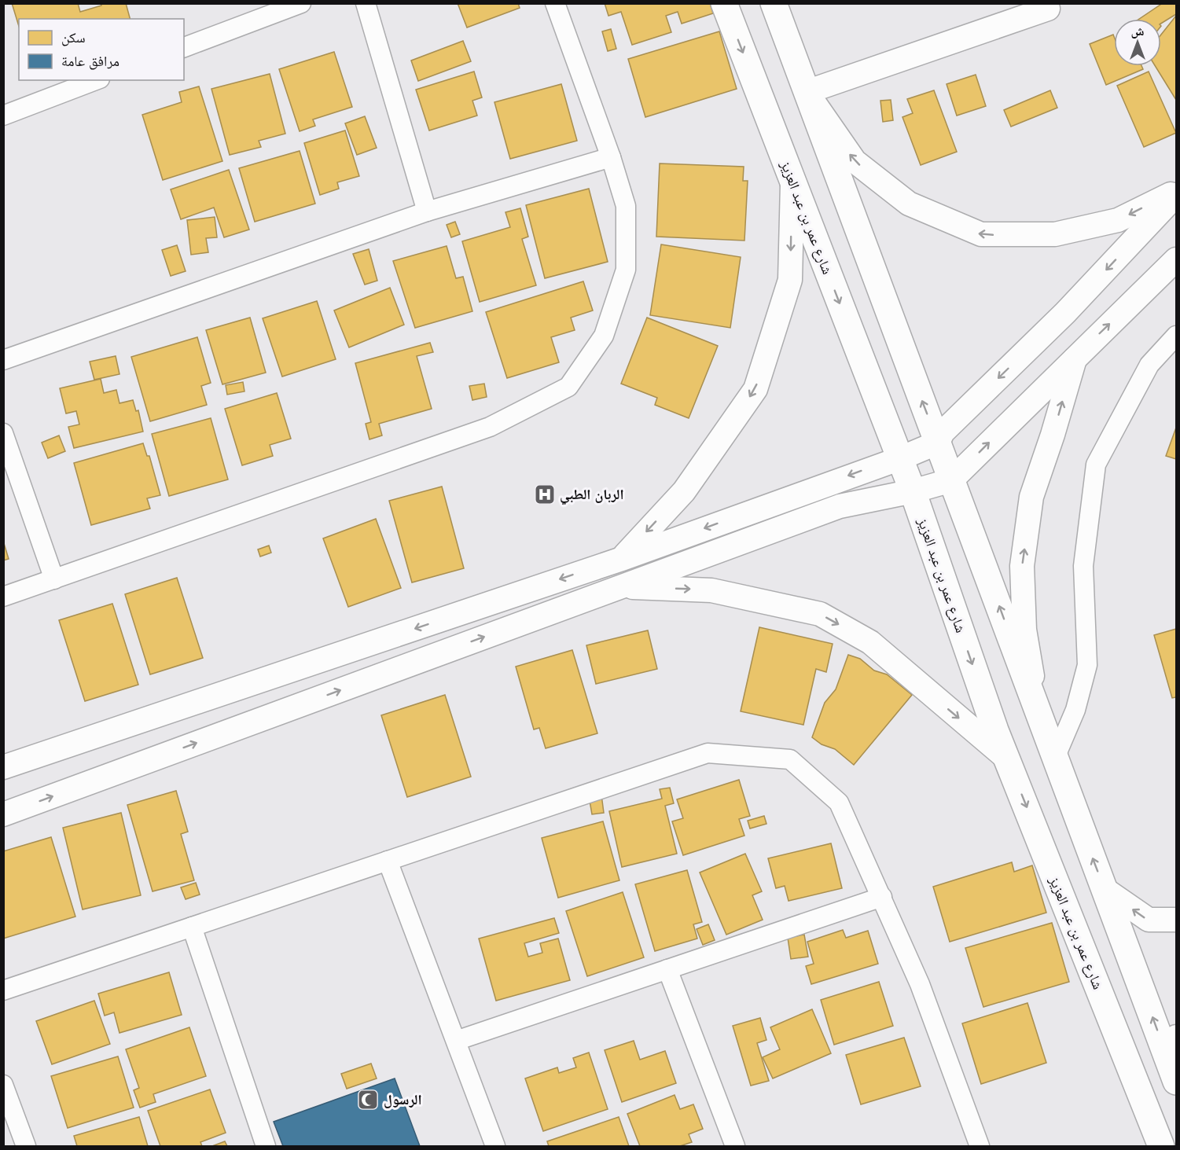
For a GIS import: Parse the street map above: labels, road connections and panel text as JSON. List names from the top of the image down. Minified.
{"streets":{"main road":["شارع عمر بن عبد العزيز"]},"places":{"hospital":["الربان الطبي"],"mosque":["الرسول"]},"legend":["سكن","مرافق عامة"],"north":"top"}
